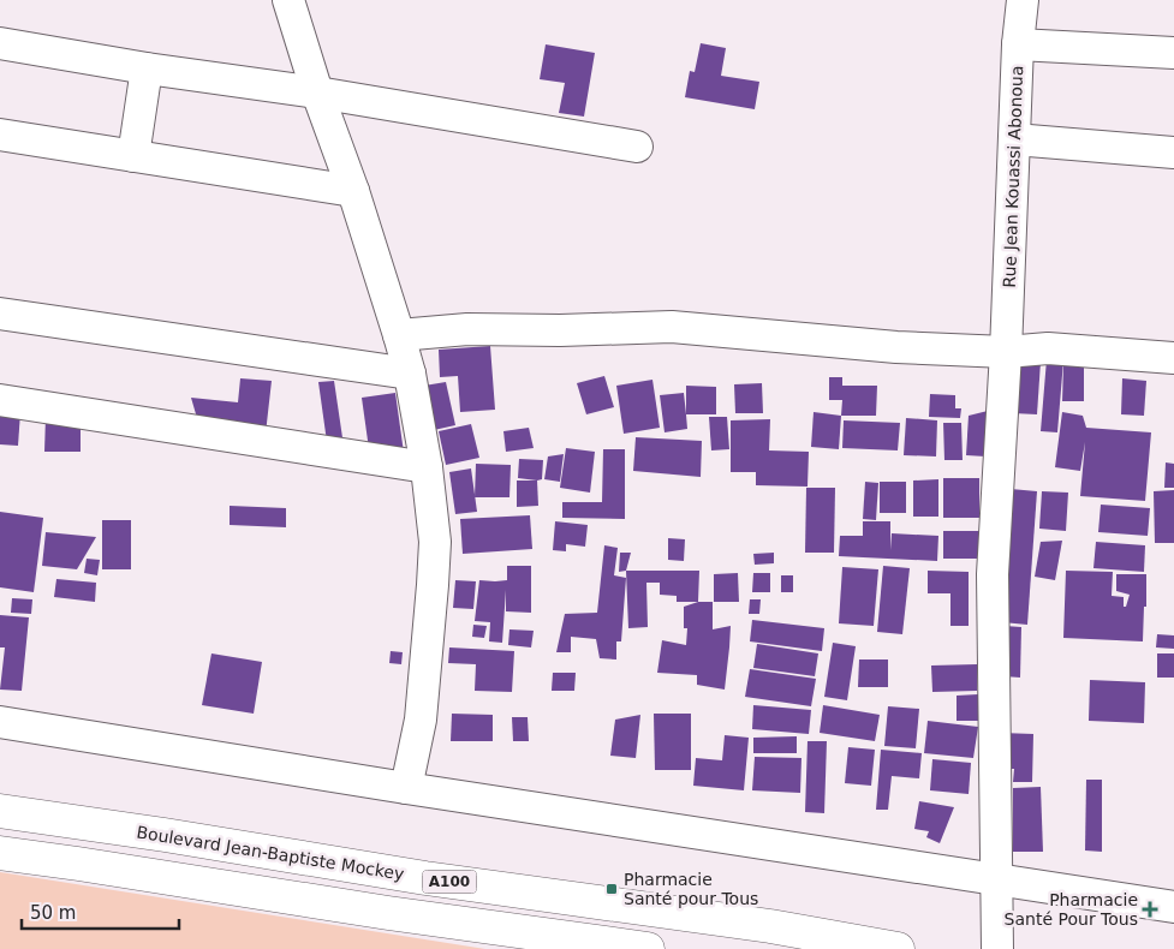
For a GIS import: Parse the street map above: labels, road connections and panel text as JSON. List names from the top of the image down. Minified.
{"streets":{"highway":["Boulevard Jean-Baptiste Mockey","A100"],"street":["Rue Jean Kouassi Abonoua"]},"places":{"transit":["Pharmacie Santé pour Tous"],"health":["Pharmacie Santé Pour Tous"]},"scale_bar":"50 m"}
